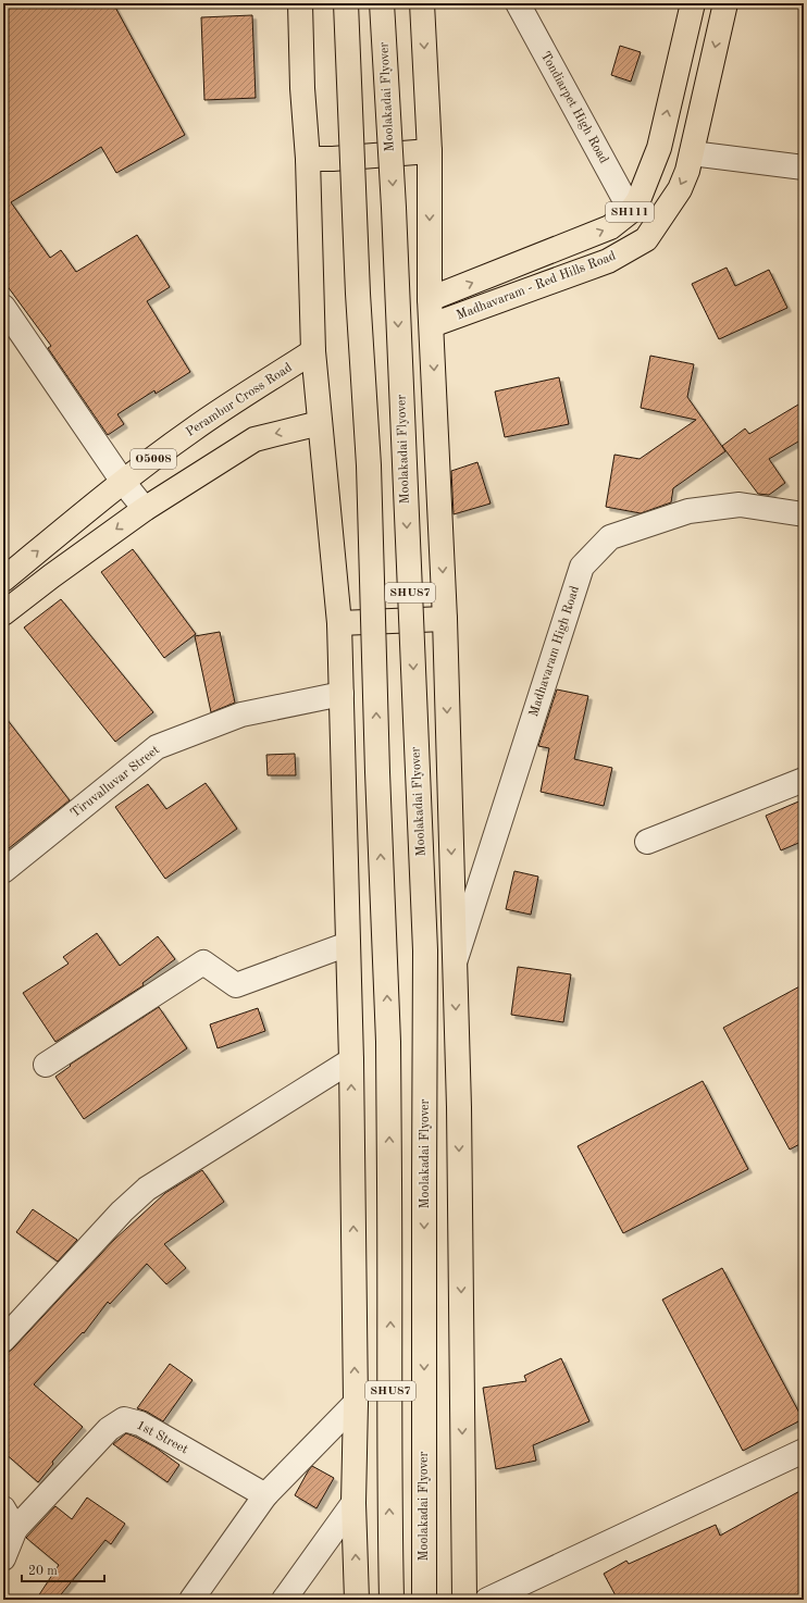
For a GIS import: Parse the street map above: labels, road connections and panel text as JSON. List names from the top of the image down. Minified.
{"streets":{"main road":["Moolakadai Flyover","SH111","Madhavaram - Red Hills Road","Perambur Cross Road","O5008","SHU87"],"street":["Tondiarpet High Road","Madhavaram High Road","Tiruvalluvar Street","1st Street"]},"crossings":[["Tondiarpet High Road","Madhavaram - Red Hills Road"]],"scale_bar":"20 m"}
